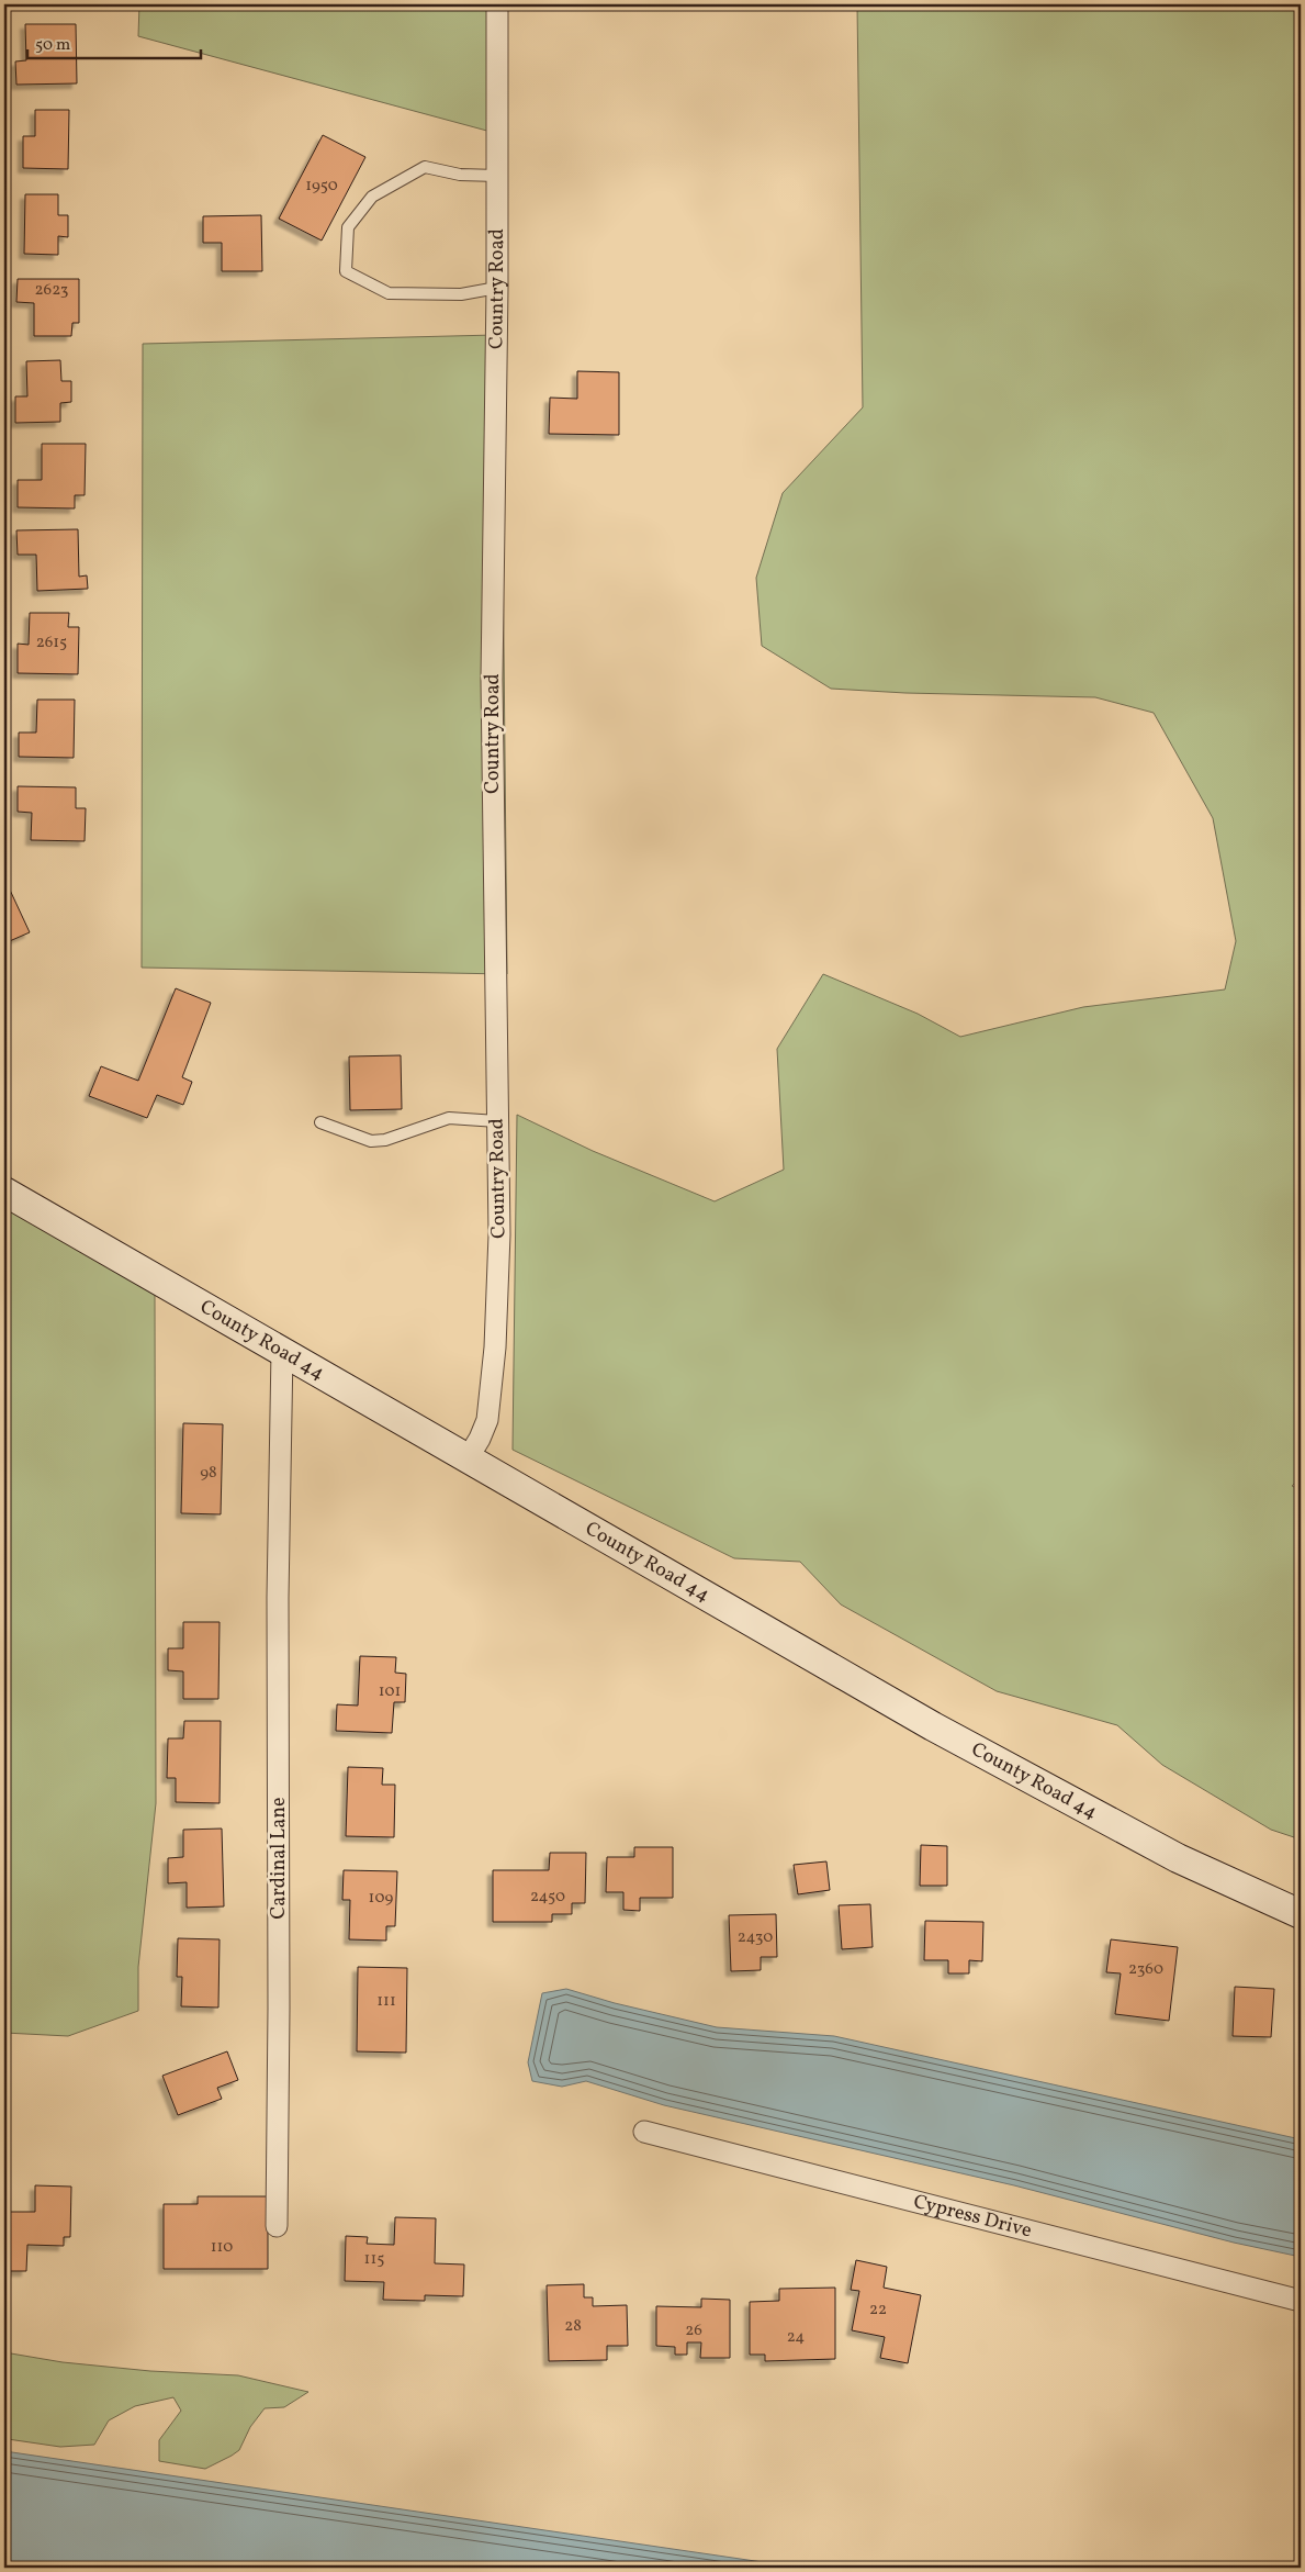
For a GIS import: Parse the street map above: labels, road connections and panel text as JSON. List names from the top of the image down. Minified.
{"streets":{"main road":["County Road 44"],"street":["Country Road","Cardinal Lane","Cypress Drive"]},"crossings":[["Country Road","County Road 44"],["County Road 44","Cardinal Lane"]],"house_numbers":["1950","2623","2615","98","101","2450","109","2430","2360","111","110","115","22","28","26","24"],"scale_bar":"50 m"}
